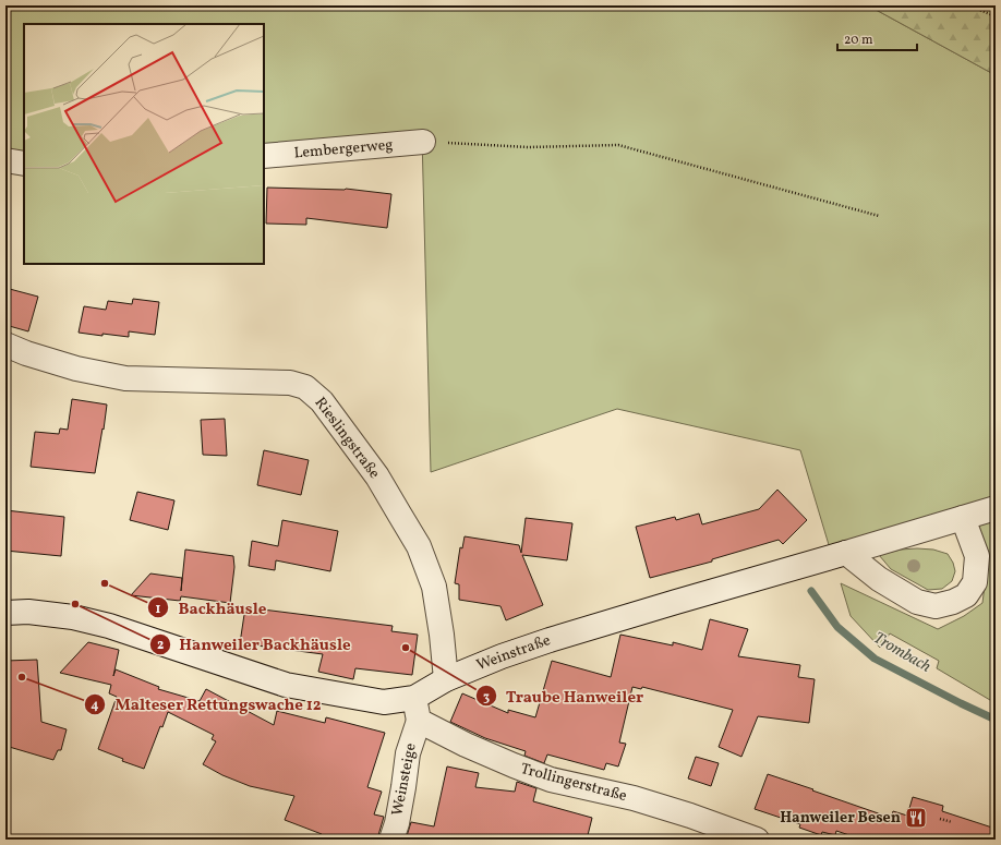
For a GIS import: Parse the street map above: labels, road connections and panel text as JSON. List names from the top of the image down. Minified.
{"streets":{"street":["Lembergerweg","Rieslingstraße","Weinstraße","Weinsteige","Trollingerstraße"]},"crossings":[["Rieslingstraße","Weinstraße"],["Weinsteige","Trollingerstraße"]],"water":["Trombach"],"places":{"other":["Backhäusle","Hanweiler Backhäusle","Traube Hanweiler","Malteser Rettungswache 12"],"restaurant":["Hanweiler Besen"]},"scale_bar":"20 m"}
